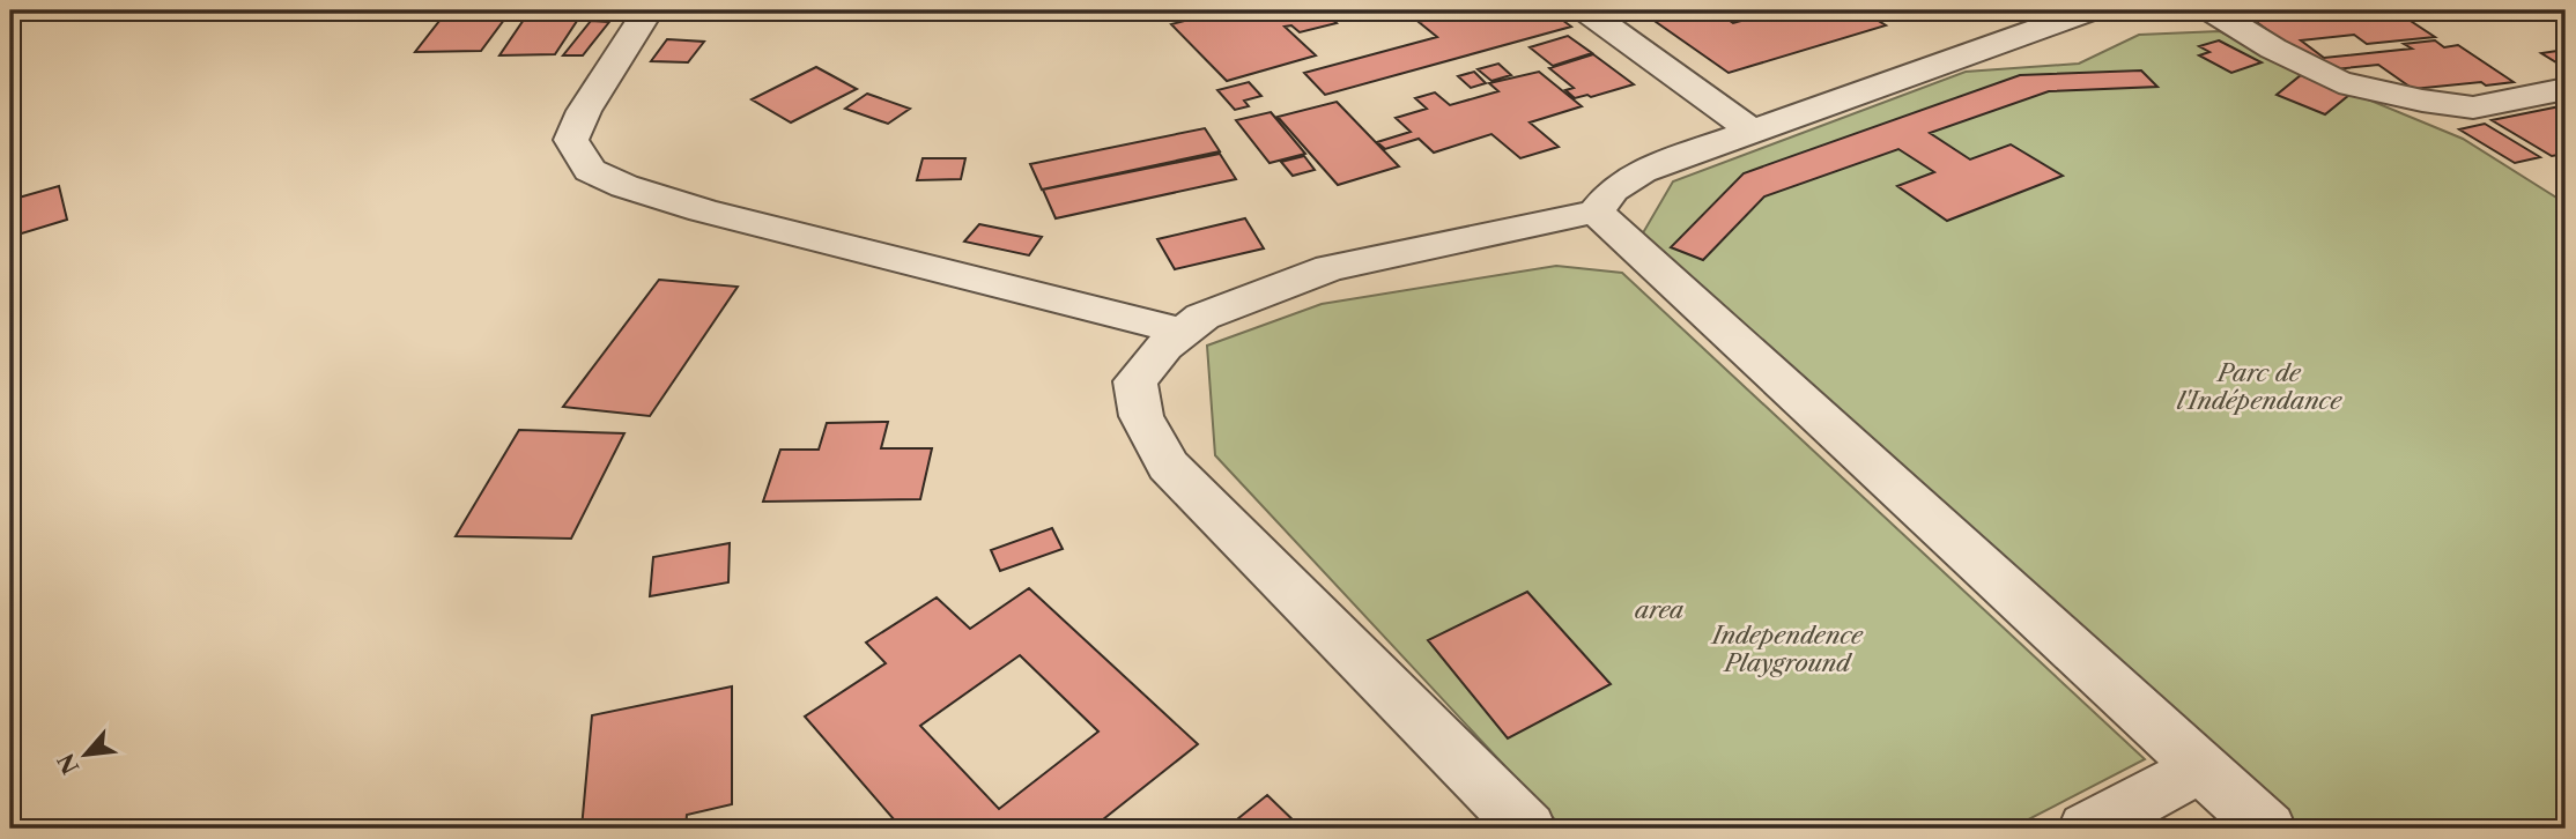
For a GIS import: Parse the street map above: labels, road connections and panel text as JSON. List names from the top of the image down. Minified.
{"parks":["Parc de l'Indépendance","area","Independence Playground"],"north":"bottom left"}
